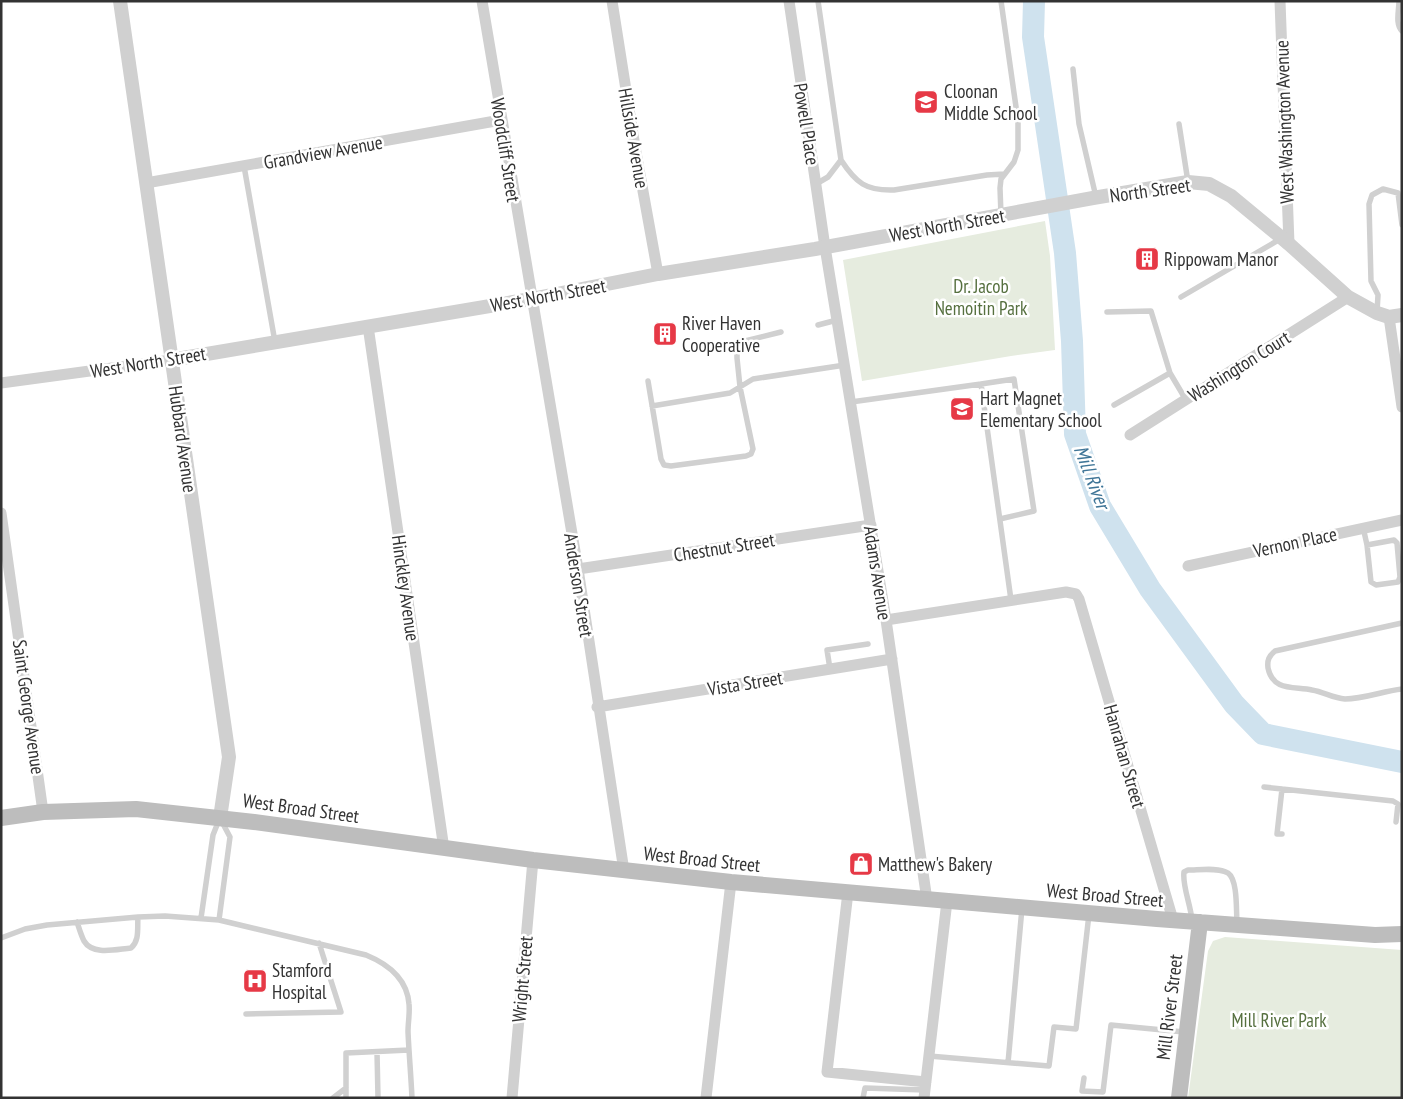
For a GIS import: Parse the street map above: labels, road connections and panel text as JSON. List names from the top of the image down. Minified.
{"streets":{"main road":["West Broad Street","Mill River Street"],"street":["West Washington Avenue","Powell Place","Hillside Avenue","Woodcliff Street","Grandview Avenue","North Street","West North Street","Washington Court","Hubbard Avenue","Vernon Place","Chestnut Street","Adams Avenue","Anderson Street","Hinckley Avenue","Vista Street","Saint George Avenue","Hanrahan Street","Wright Street"]},"crossings":[["West Washington Avenue","North Street"],["Powell Place","West North Street"],["Powell Place","Adams Avenue"],["Hillside Avenue","West North Street"],["Woodcliff Street","Grandview Avenue"],["Woodcliff Street","West North Street"],["Woodcliff Street","Anderson Street"],["Grandview Avenue","Hubbard Avenue"],["North Street","West North Street"],["North Street","Washington Court"],["West North Street","Hubbard Avenue"],["West North Street","Adams Avenue"],["West North Street","Anderson Street"],["West North Street","Hinckley Avenue"],["Hubbard Avenue","West Broad Street"],["Chestnut Street","Adams Avenue"],["Chestnut Street","Anderson Street"],["Adams Avenue","Vista Street"],["Adams Avenue","West Broad Street"],["Anderson Street","Vista Street"],["Anderson Street","West Broad Street"],["Hinckley Avenue","West Broad Street"],["Saint George Avenue","West Broad Street"],["Hanrahan Street","West Broad Street"],["West Broad Street","Wright Street"],["West Broad Street","Mill River Street"]],"water":["Mill River"],"parks":["Dr. Jacob Nemoitin Park","Mill River Park"],"places":{"school or university":["Cloonan Middle School","Hart Magnet Elementary School"],"building":["Rippowam Manor","River Haven Cooperative"],"shop":["Matthew's Bakery"],"hospital":["Stamford Hospital"]}}
